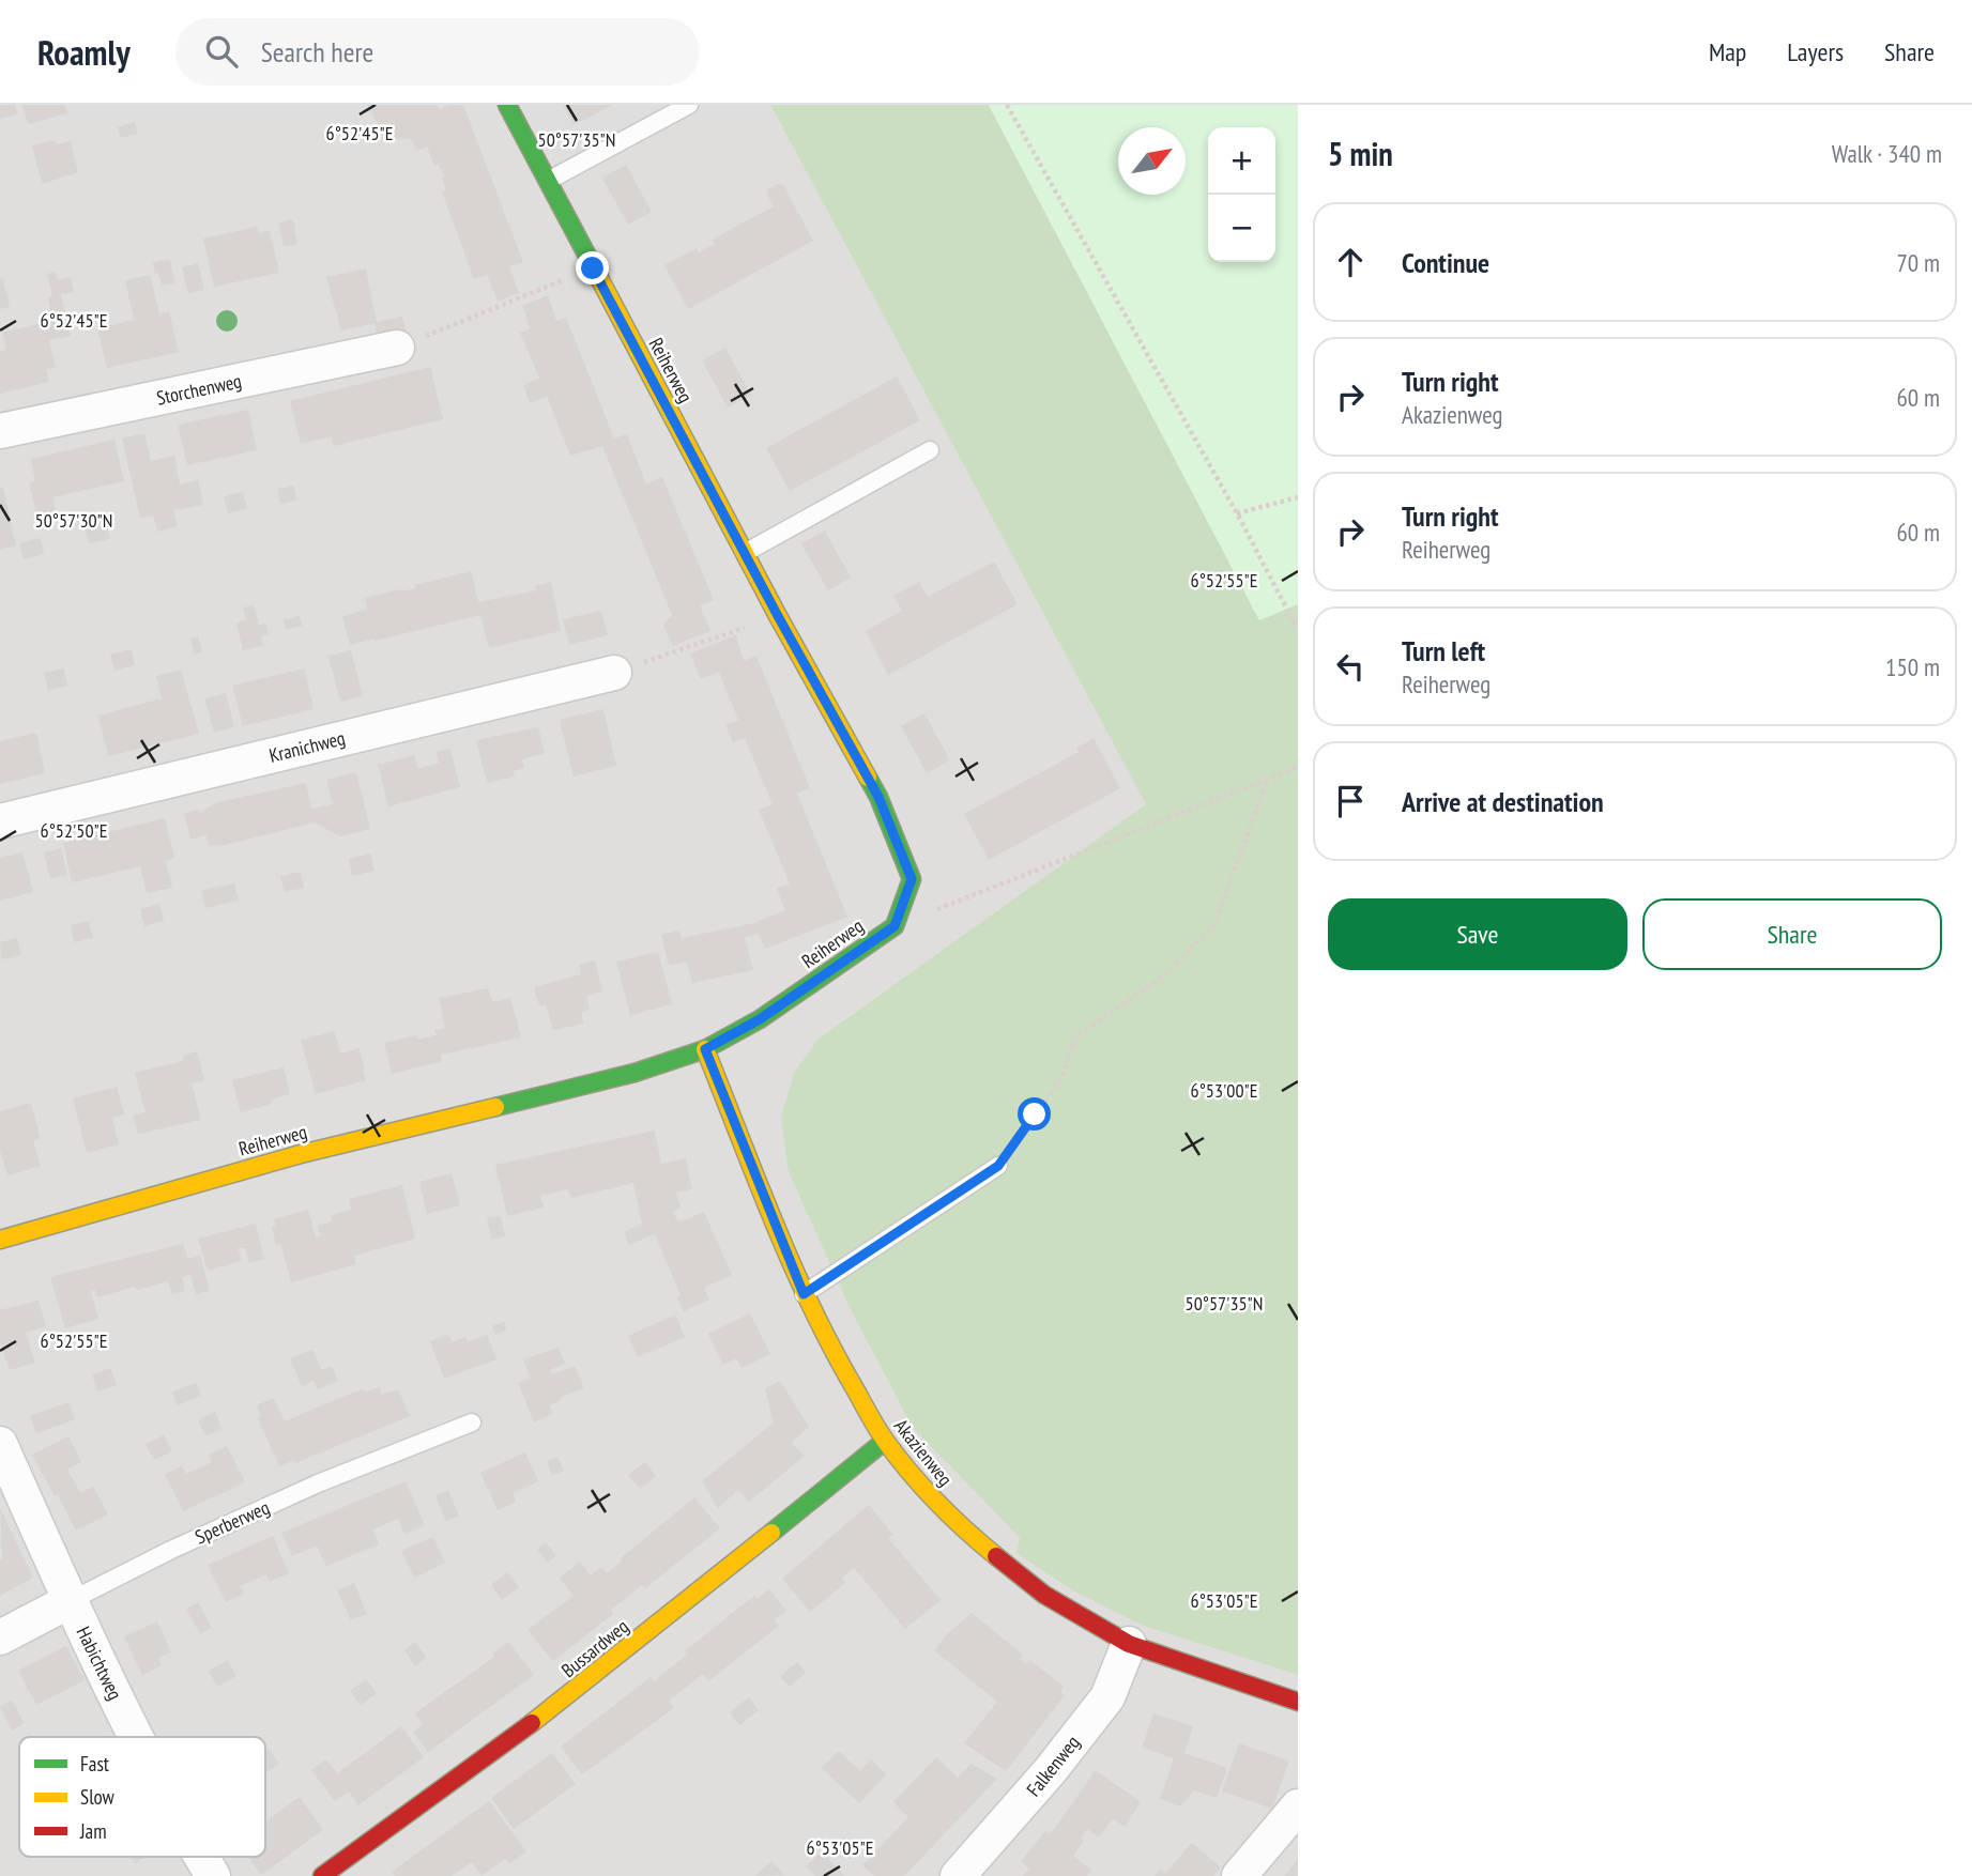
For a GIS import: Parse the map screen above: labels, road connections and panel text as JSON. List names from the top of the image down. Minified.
{"streets":{"street":["Reiherweg","Storchenweg","Kranichweg","Akazienweg","Sperberweg","Bussardweg","Habichtweg","Falkenweg"]},"crossings":[["Reiherweg","Akazienweg"],["Akazienweg","Bussardweg"],["Akazienweg","Falkenweg"],["Sperberweg","Habichtweg"]],"legend":["Fast","Slow","Jam"],"north":"top right","page":{"header":"Roamly","search":"Search here","nav":["Map","Layers","Share"],"heading":["5 min","Walk · 340 m"],"map_buttons":["+","−"],"list":[["Continue","70 m"],["Turn right","Akazienweg","60 m"],["Turn right","Reiherweg","60 m"],["Turn left","Reiherweg","150 m"],"Arrive at destination"],"buttons":["Save","Share"]},"coordinates":["6°52'45\"E","50°57'35\"N","50°57'30\"N","6°52'55\"E","6°52'50\"E","6°53'00\"E","6°53'05\"E"]}
